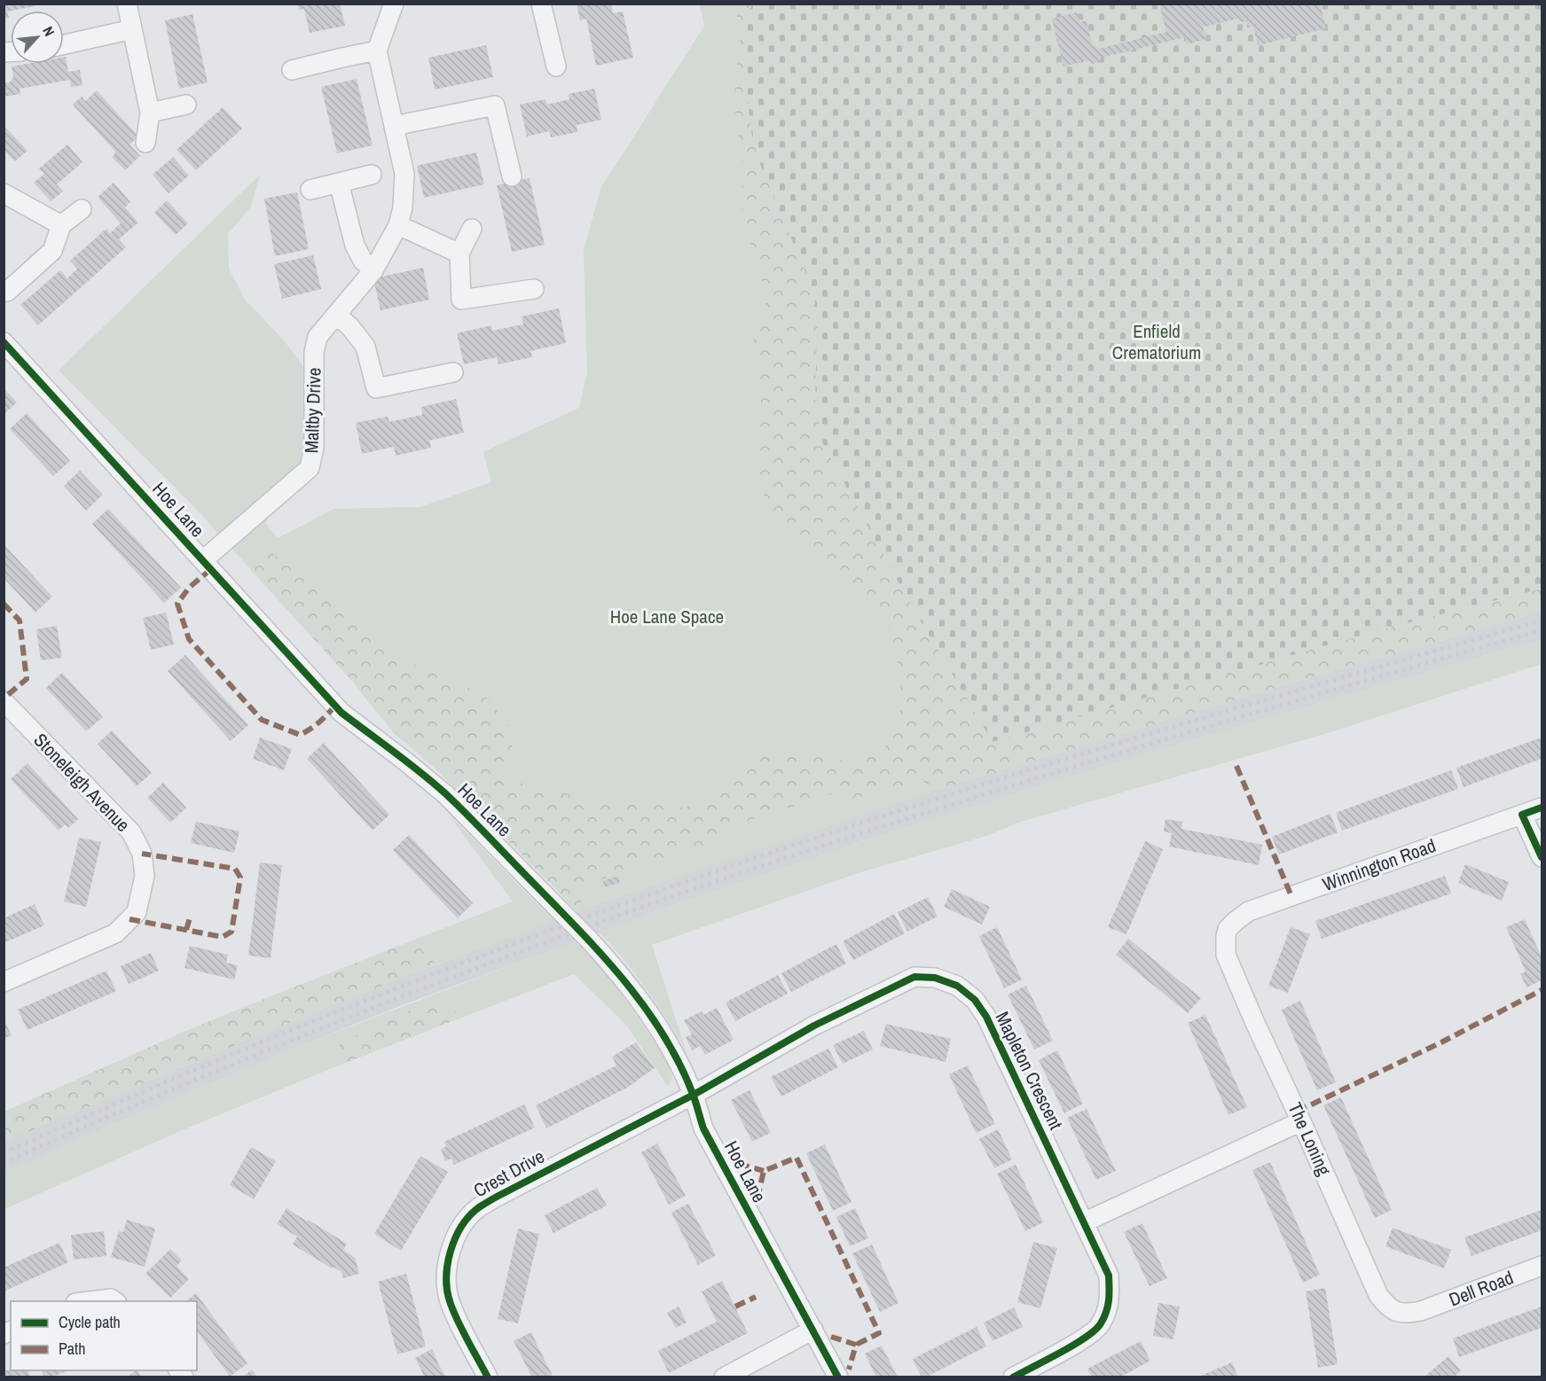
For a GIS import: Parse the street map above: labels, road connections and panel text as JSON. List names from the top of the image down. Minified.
{"streets":{"street":["Maltby Drive","Hoe Lane","Stoneleigh Avenue","Winnington Road","Mapleton Crescent","The Loning","Crest Drive","Dell Road"]},"crossings":[["Maltby Drive","Hoe Lane"],["Hoe Lane","Mapleton Crescent"],["Hoe Lane","Crest Drive"],["Winnington Road","The Loning"],["Mapleton Crescent","Crest Drive"],["The Loning","Dell Road"]],"parks":["Enfield Crematorium","Hoe Lane Space"],"legend":["Cycle path","Path"],"north":"top right"}
